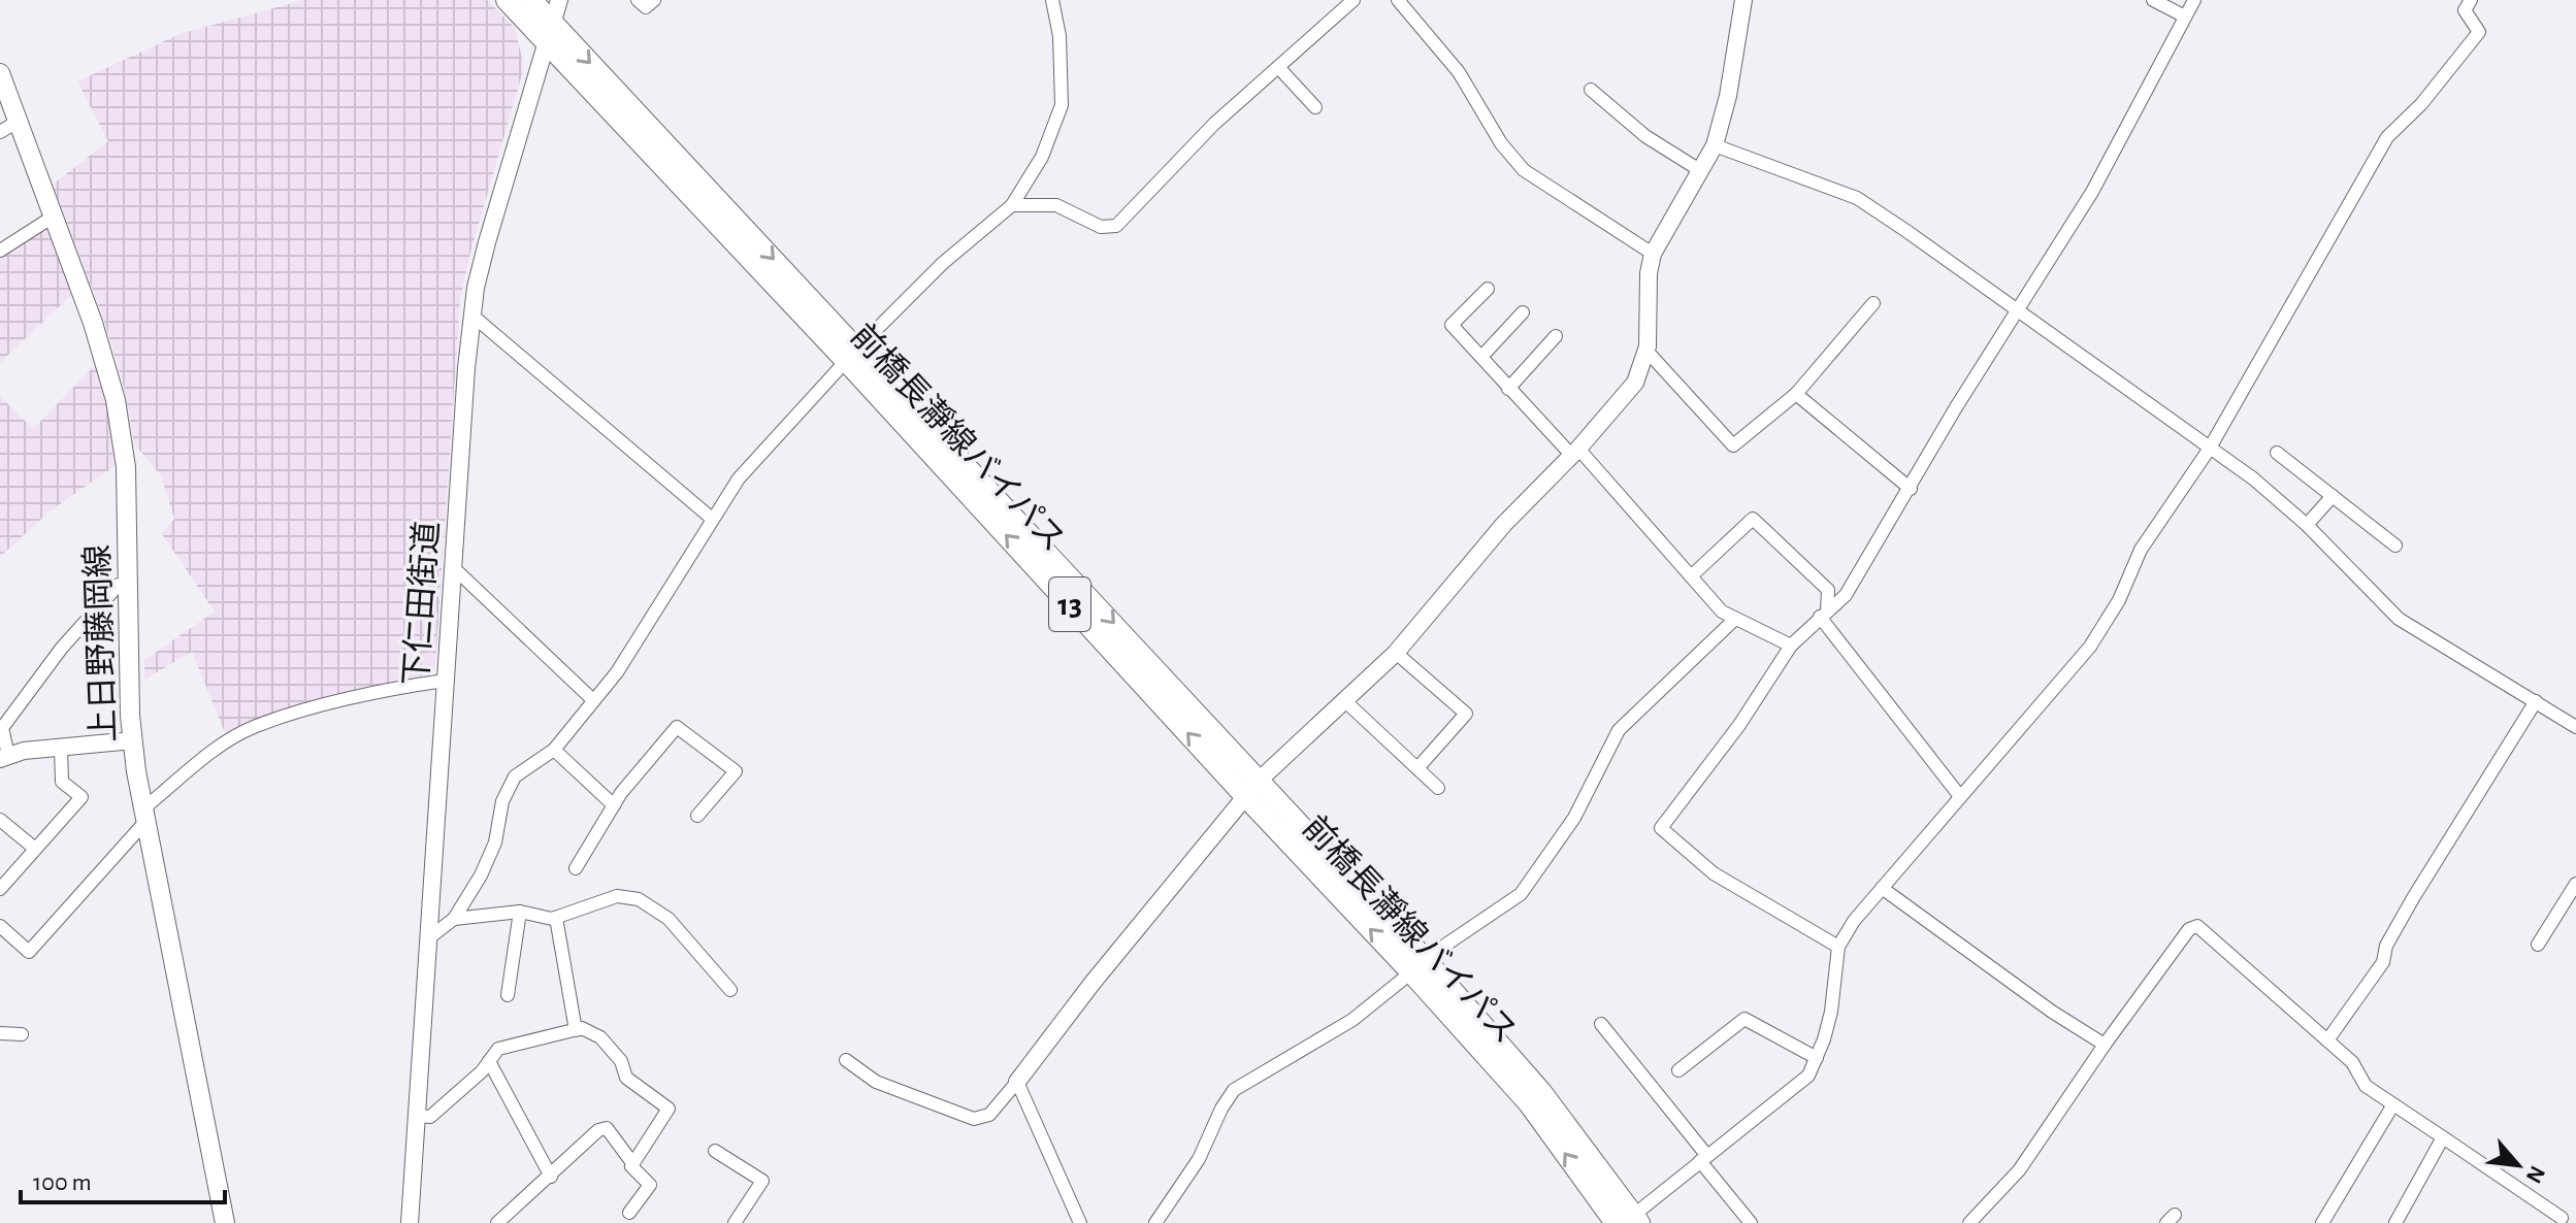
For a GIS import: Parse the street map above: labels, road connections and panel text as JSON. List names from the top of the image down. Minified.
{"streets":{"main road":["前橋長瀞線バイパス","13","上日野藤岡線"],"street":["下仁田街道"]},"crossings":[["前橋長瀞線バイパス","下仁田街道"]],"scale_bar":"100 m","north":"bottom right"}
